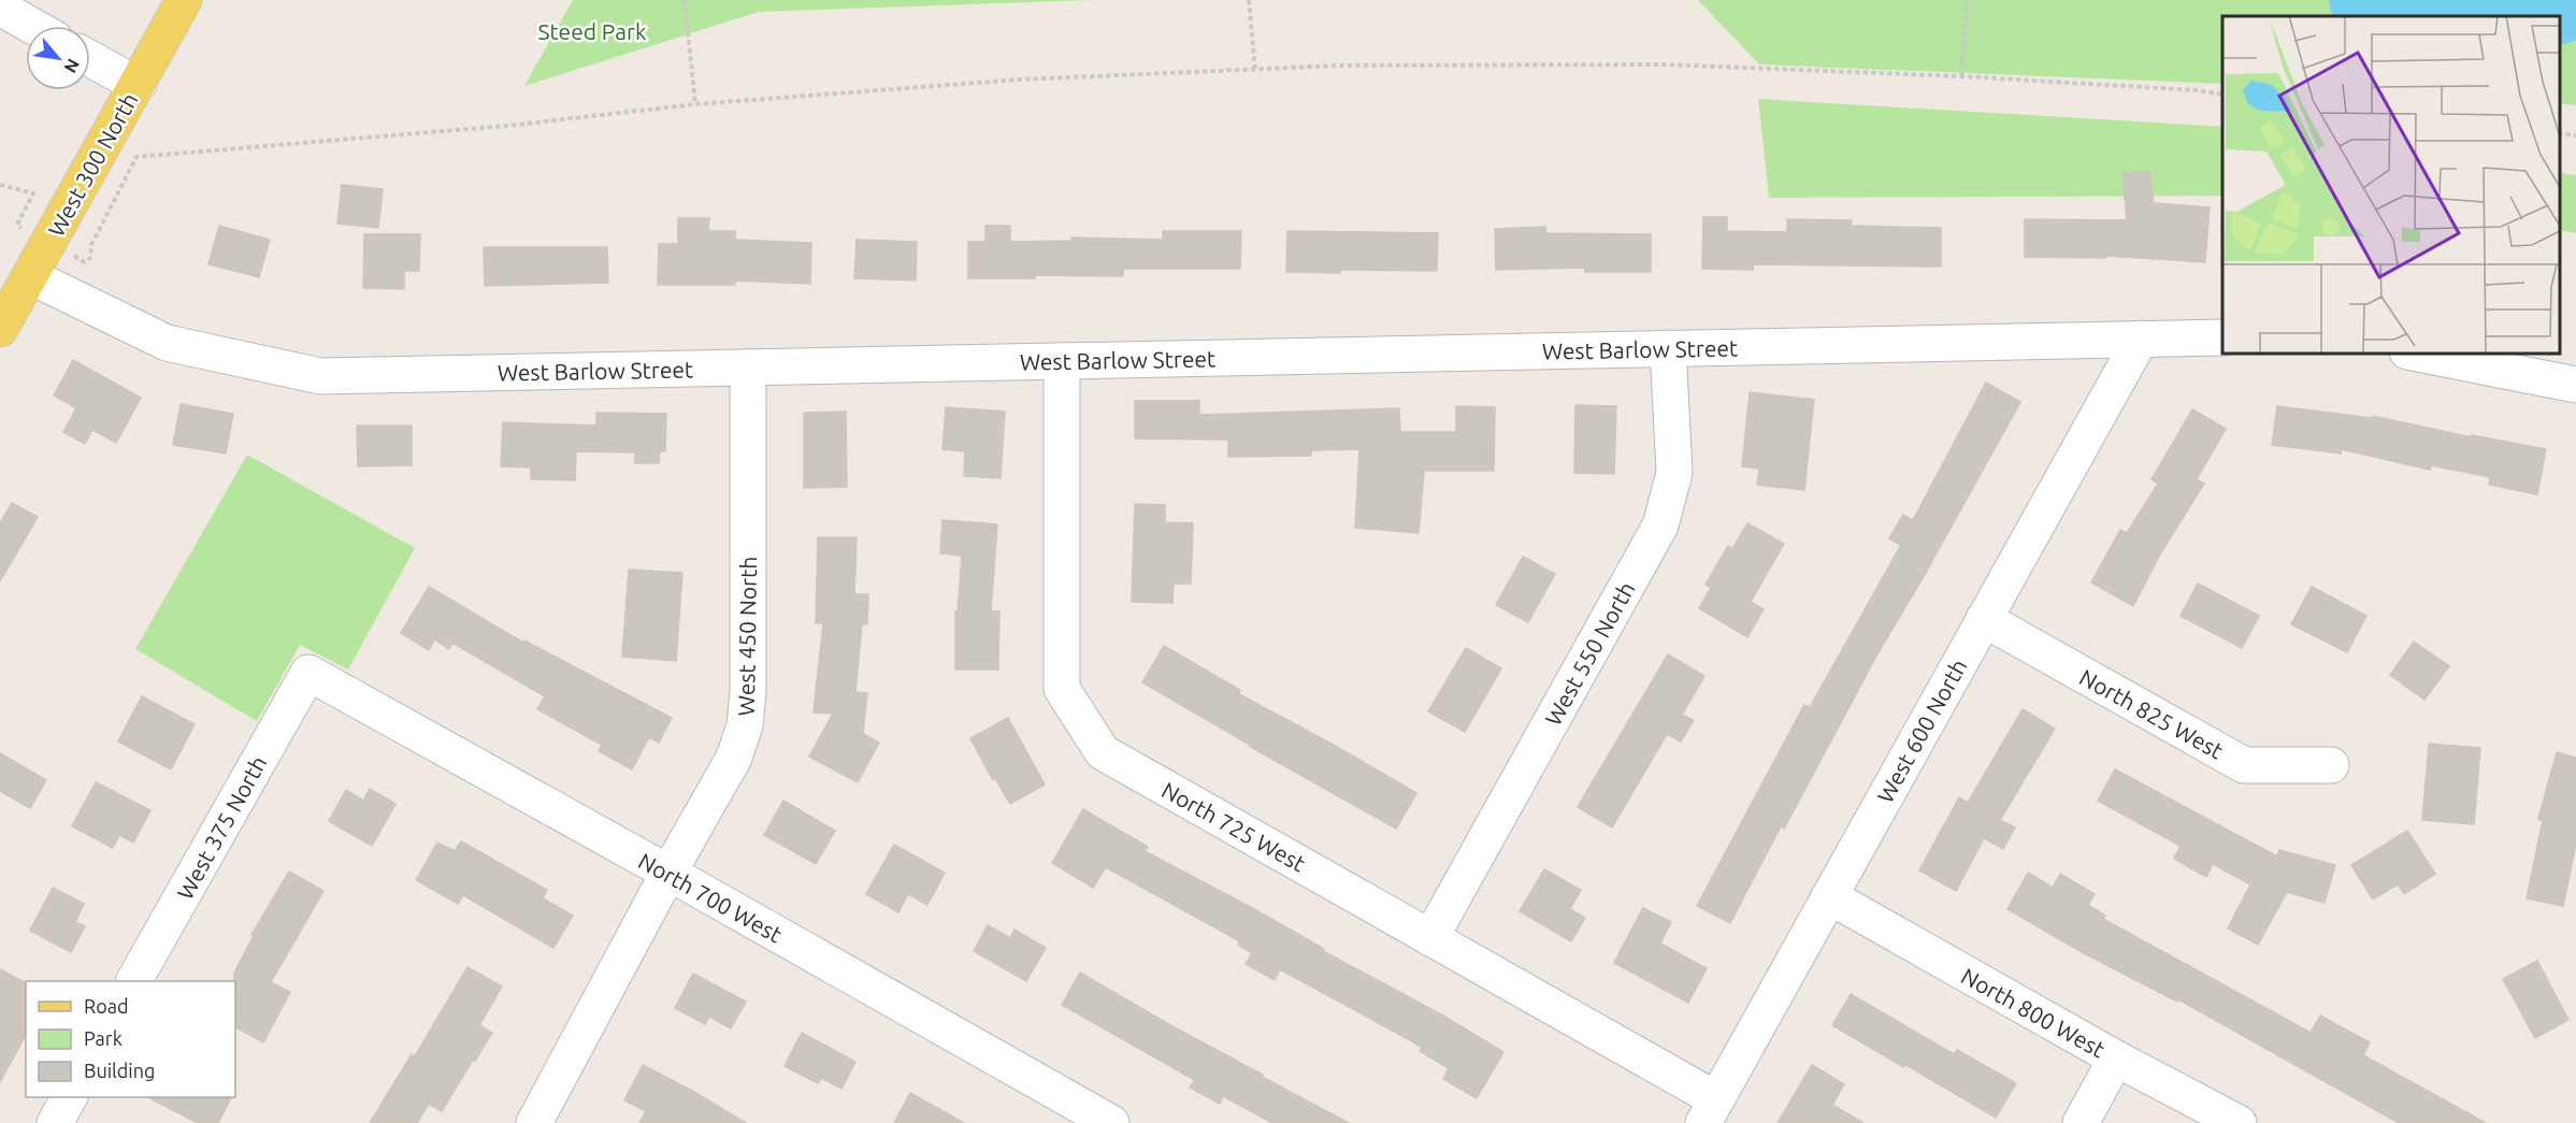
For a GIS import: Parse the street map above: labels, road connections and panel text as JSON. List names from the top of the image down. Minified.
{"streets":{"main road":["West 300 North"],"street":["West Barlow Street","West 450 North","West 550 North","North 825 West","West 600 North","North 725 West","West 375 North","North 700 West","North 800 West"]},"crossings":[["West 300 North","West Barlow Street"],["West Barlow Street","West 450 North"],["West Barlow Street","West 550 North"],["West Barlow Street","West 600 North"],["West Barlow Street","North 725 West"],["West 450 North","North 700 West"],["West 550 North","North 725 West"],["North 825 West","West 600 North"],["West 600 North","North 725 West"],["West 600 North","North 800 West"],["West 375 North","North 700 West"]],"parks":["Steed Park"],"legend":["Road","Park","Building"],"north":"bottom right"}
